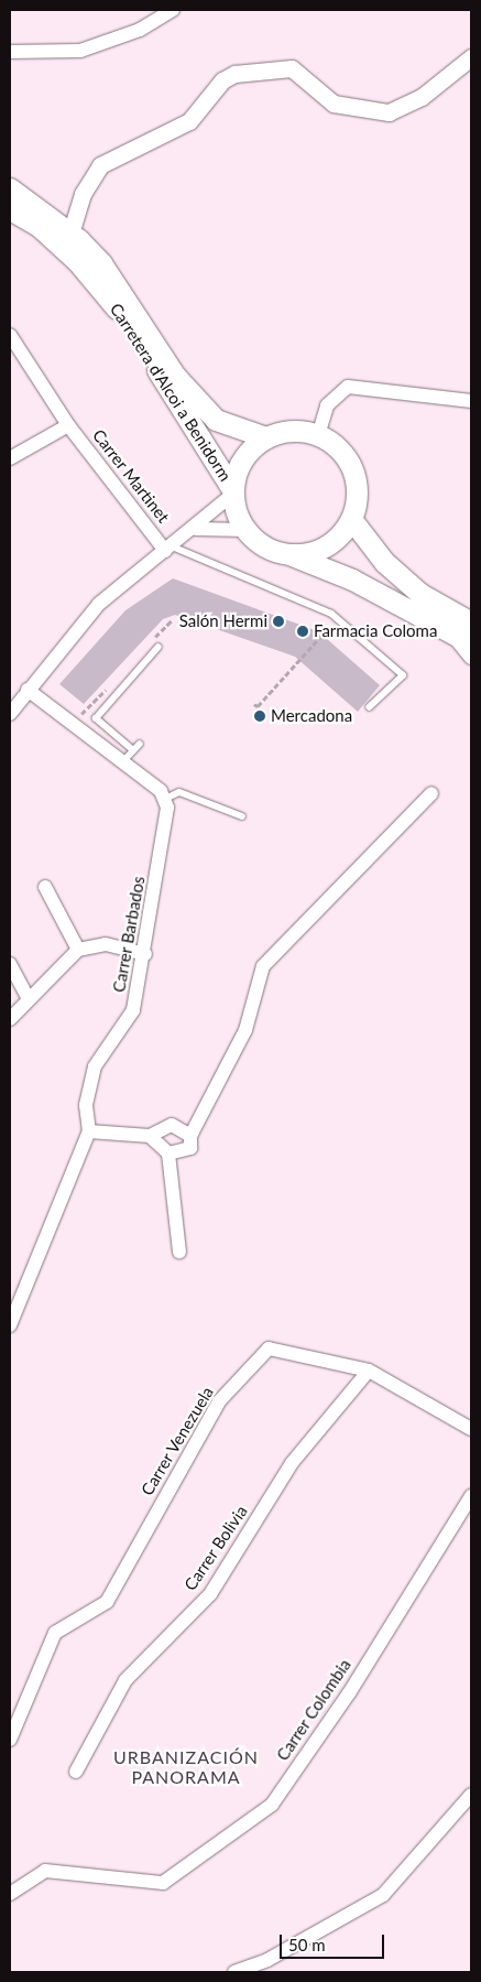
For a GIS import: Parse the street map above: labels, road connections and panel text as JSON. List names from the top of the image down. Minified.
{"streets":{"main road":["Carretera d'Alcoi a Benidorm"],"street":["Carrer Martinet","Carrer Barbados","Carrer Venezuela","Carrer Bolivia","Carrer Colombia"]},"crossings":[["Carrer Venezuela","Carrer Bolivia"]],"districts":["URBANIZACIÓN PANORAMA"],"places":["Salón Hermi","Farmacia Coloma","Mercadona"],"scale_bar":"50 m"}
